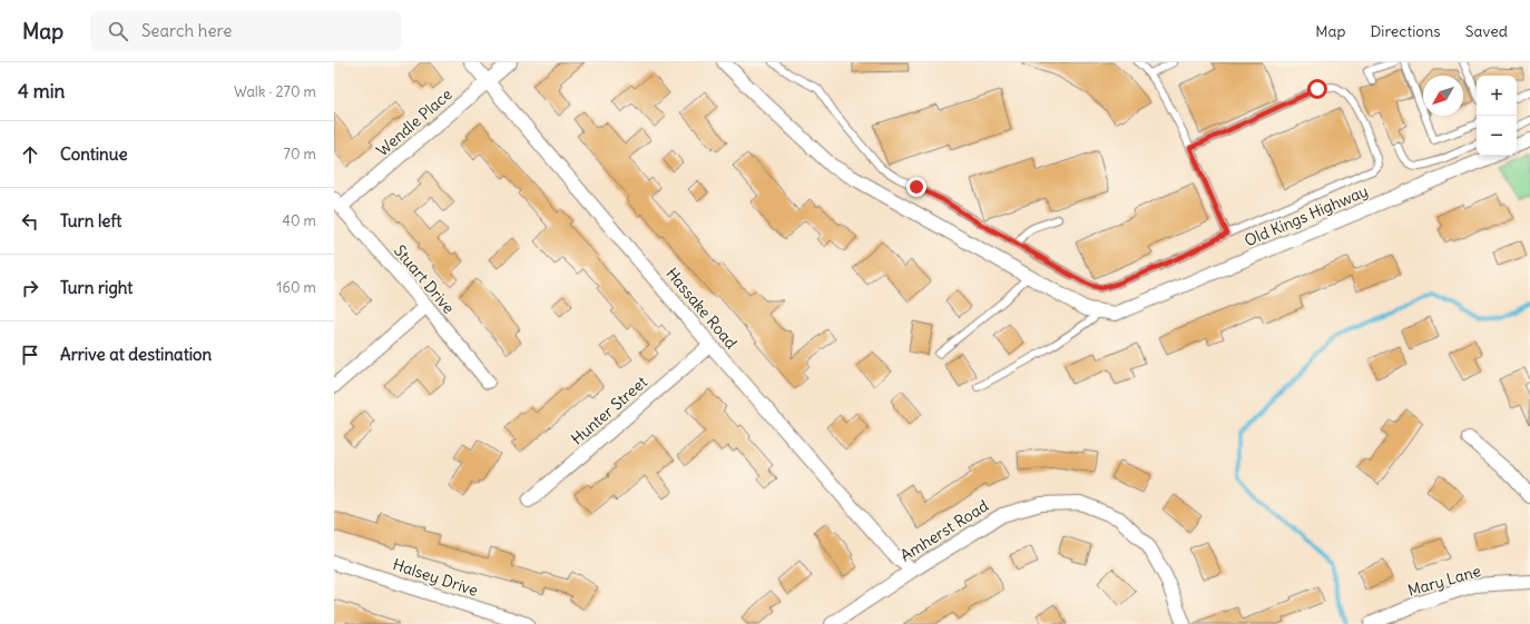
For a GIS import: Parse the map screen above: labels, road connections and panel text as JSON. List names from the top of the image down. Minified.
{"streets":{"street":["Wendle Place","Old Kings Highway","Stuart Drive","Hassake Road","Hunter Street","Amherst Road","Halsey Drive","Mary Lane"]},"crossings":[["Wendle Place","Stuart Drive"],["Wendle Place","Hassake Road"],["Hassake Road","Hunter Street"],["Hassake Road","Amherst Road"]],"north":"bottom left","page":{"header":"Map","search":"Search here","nav":["Map","Directions","Saved"],"heading":["4 min","Walk · 270 m"],"map_buttons":["+","−"],"list":[["Continue","70 m"],["Turn left","40 m"],["Turn right","160 m"],"Arrive at destination"]}}
